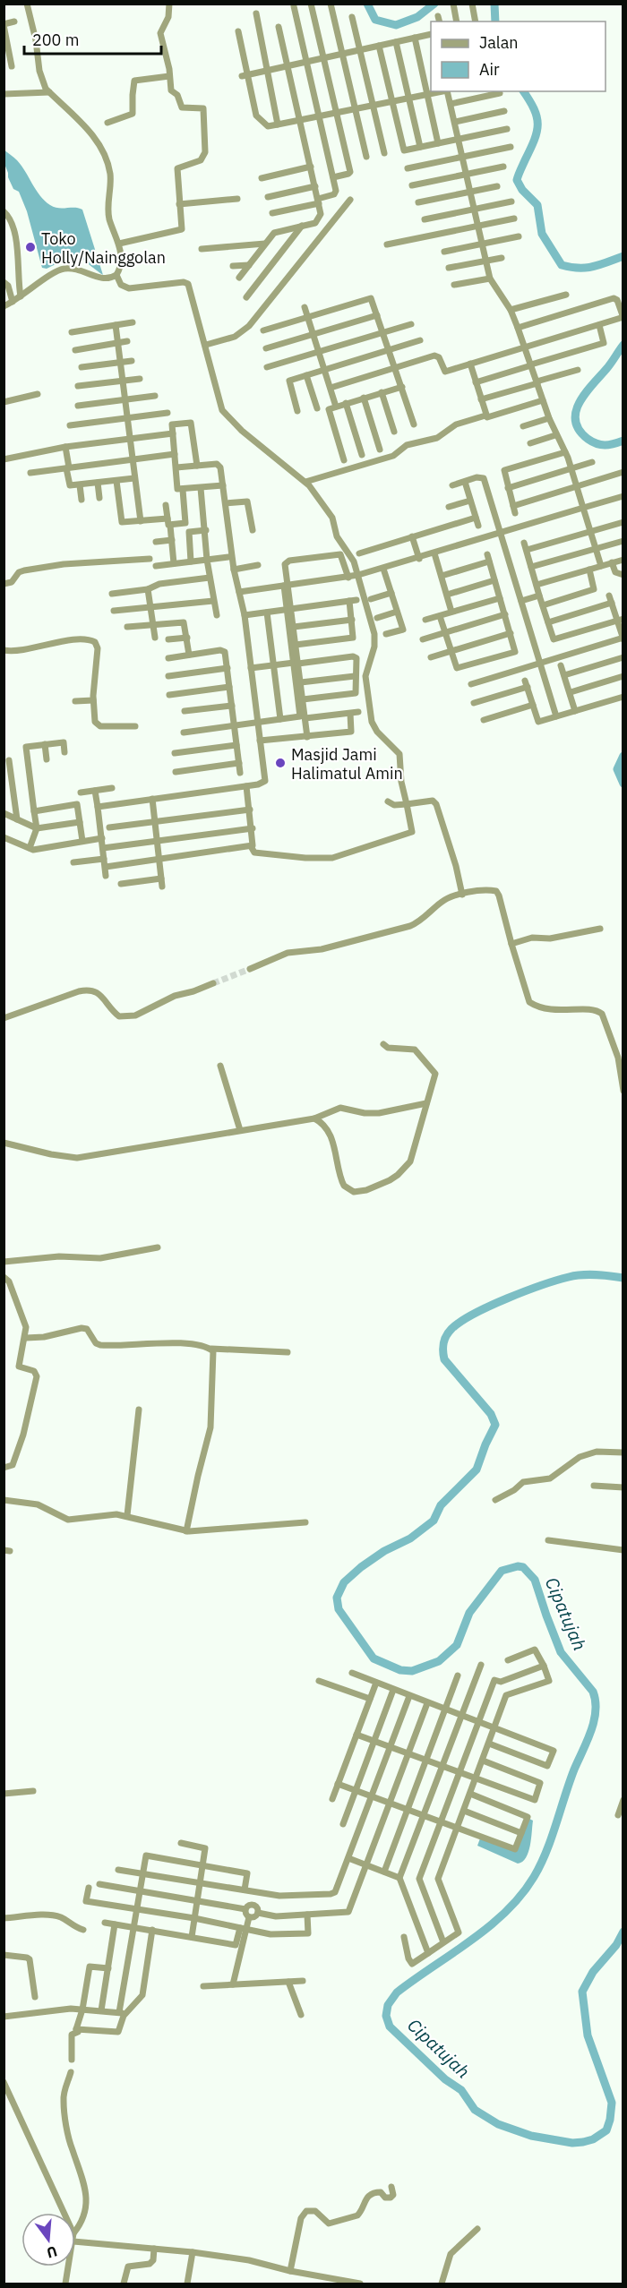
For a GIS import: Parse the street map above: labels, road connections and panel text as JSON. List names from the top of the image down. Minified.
{"water":["Cipatujah"],"places":["Toko Holly/Nainggolan","Masjid Jami Halimatul Amin"],"legend":["Jalan","Air"],"scale_bar":"200 m","north":"bottom"}
